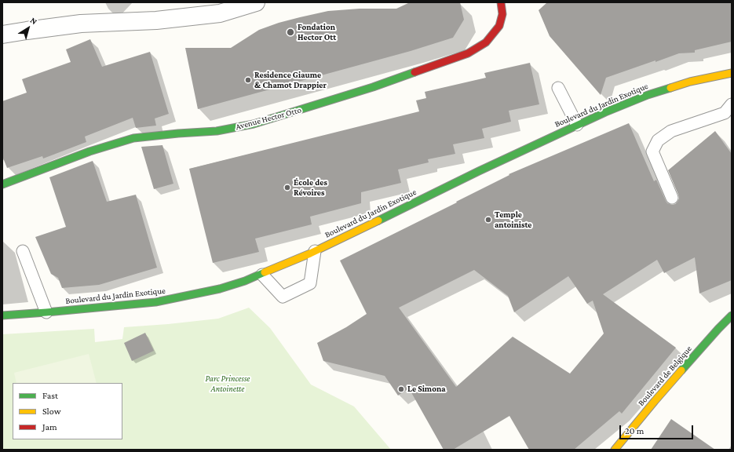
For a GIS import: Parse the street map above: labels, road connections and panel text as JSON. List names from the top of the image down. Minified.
{"streets":{"main road":["Boulevard du Jardin Exotique","Avenue Hector Otto","Boulevard de Belgique"]},"parks":["Parc Princesse Antoinette"],"places":["Fondation Hector Ott","Residence Giaume & Chamot Drappier","École des Révoires","Temple antoiniste","Le Simona"],"legend":["Fast","Slow","Jam"],"scale_bar":"20 m","north":"top right"}
